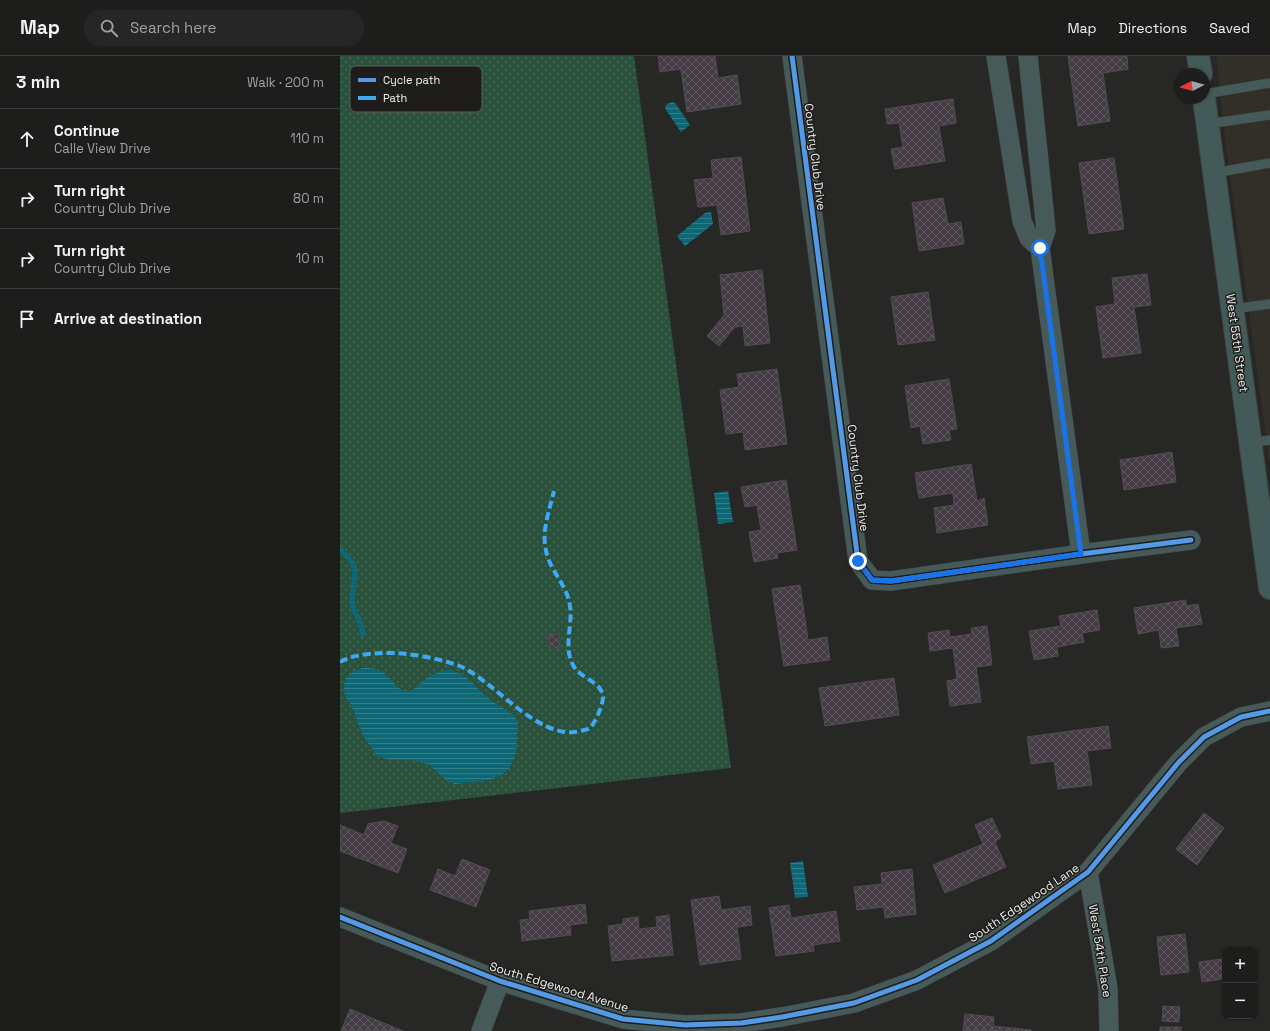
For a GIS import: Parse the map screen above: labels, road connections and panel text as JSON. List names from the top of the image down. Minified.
{"streets":{"main road":["West 55th Street"],"street":["Country Club Drive","South Edgewood Lane","West 54th Place","South Edgewood Avenue"]},"crossings":[["South Edgewood Lane","West 54th Place"],["South Edgewood Lane","South Edgewood Avenue"]],"legend":["Cycle path","Path"],"north":"left","page":{"header":"Map","search":"Search here","nav":["Map","Directions","Saved"],"heading":["3 min","Walk · 200 m"],"list":[["Continue","Calle View Drive","110 m"],["Turn right","Country Club Drive","80 m"],["Turn right","Country Club Drive","10 m"],"Arrive at destination"],"map_buttons":["+","−"]}}
